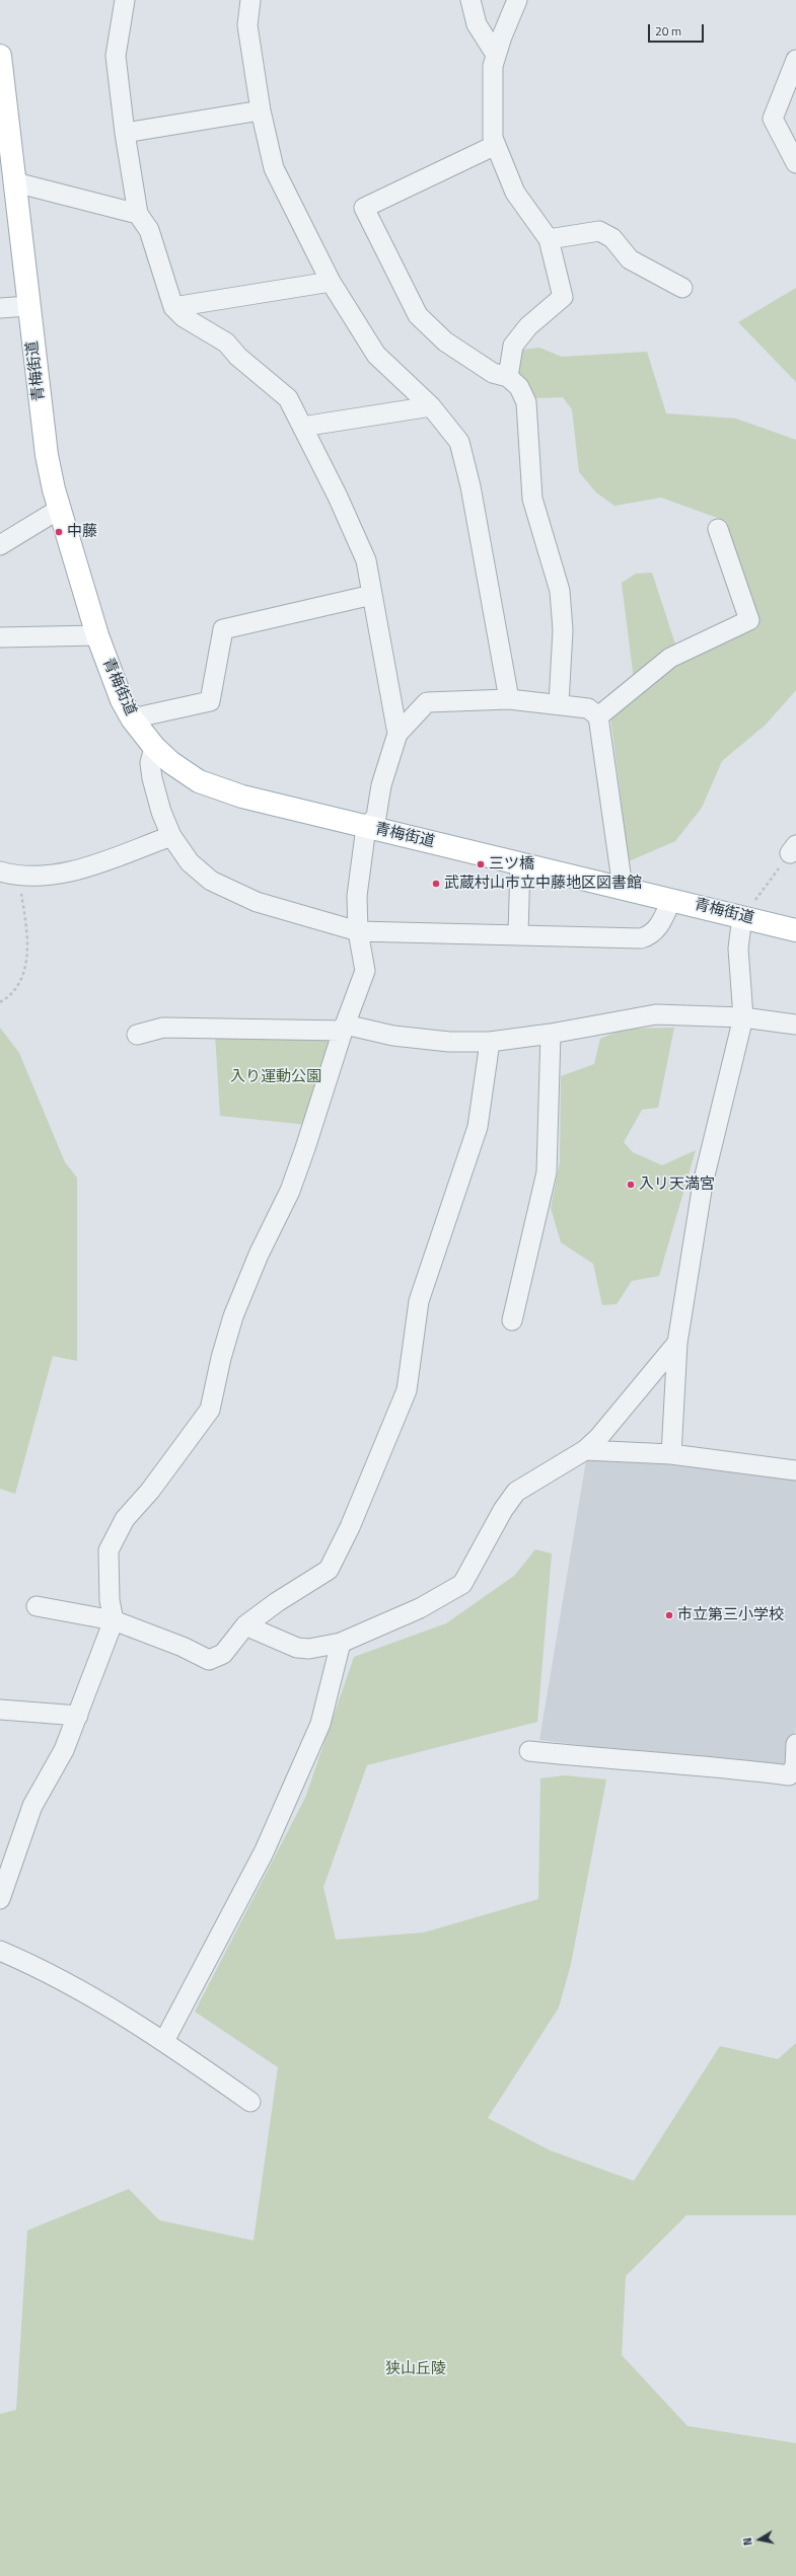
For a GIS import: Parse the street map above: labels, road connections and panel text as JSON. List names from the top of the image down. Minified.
{"streets":{"main road":["青梅街道"]},"parks":["入り運動公園","狭山丘陵"],"places":["中藤","三ツ橋","武蔵村山市立中藤地区図書館","入リ天満宮","市立第三小学校"],"scale_bar":"20 m","north":"left"}
